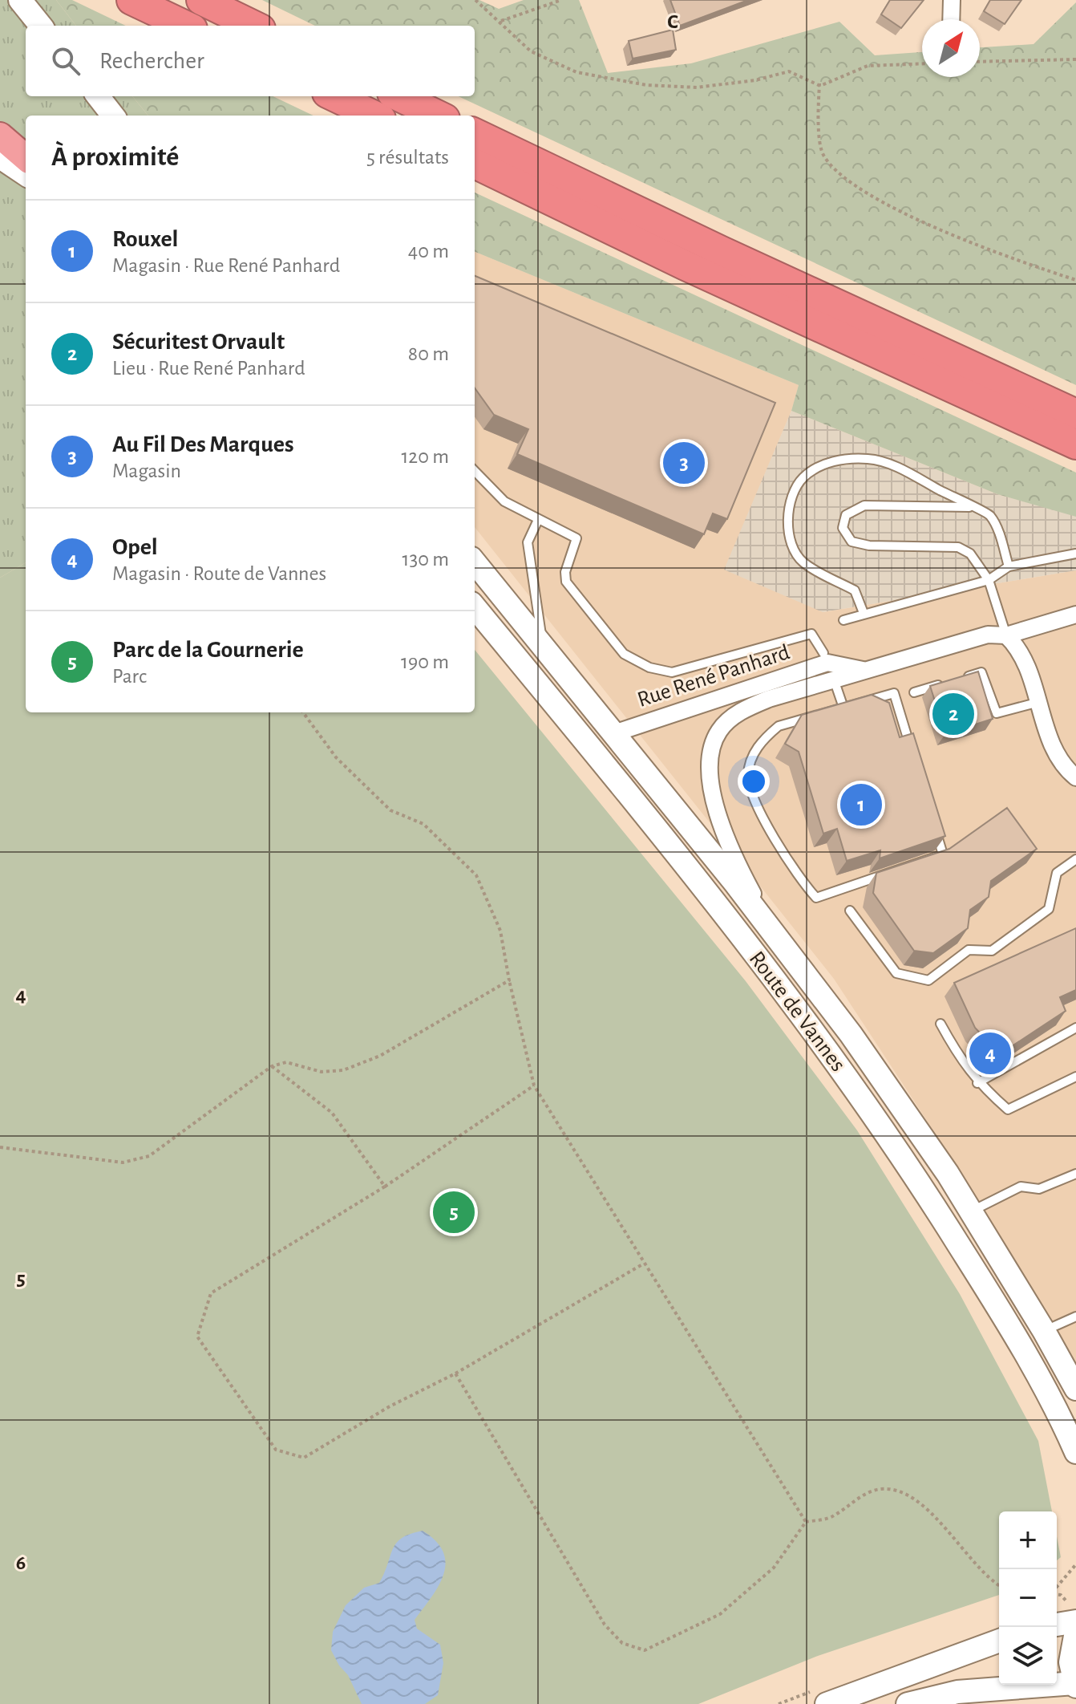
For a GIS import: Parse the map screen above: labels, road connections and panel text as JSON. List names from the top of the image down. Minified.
{"streets":{"main road":["Route de Vannes"],"street":["Rue René Panhard"]},"crossings":[["Rue René Panhard","Route de Vannes"]],"north":"top right","page":{"search":"Rechercher","heading":["À proximité","5 résultats"],"list":[{"mark":"1","name":"Rouxel","note":"Magasin · Rue René Panhard","value":"40 m"},{"mark":"2","name":"Sécuritest Orvault","note":"Lieu · Rue René Panhard","value":"80 m"},{"mark":"3","name":"Au Fil Des Marques","note":"Magasin","value":"120 m"},{"mark":"4","name":"Opel","note":"Magasin · Route de Vannes","value":"130 m"},{"mark":"5","name":"Parc de la Gournerie","note":"Parc","value":"190 m"}],"pins":["3","2","1","4","5"],"map_buttons":["+","−"]},"grid":{"columns":["C"],"rows":["4","5","6"]}}
